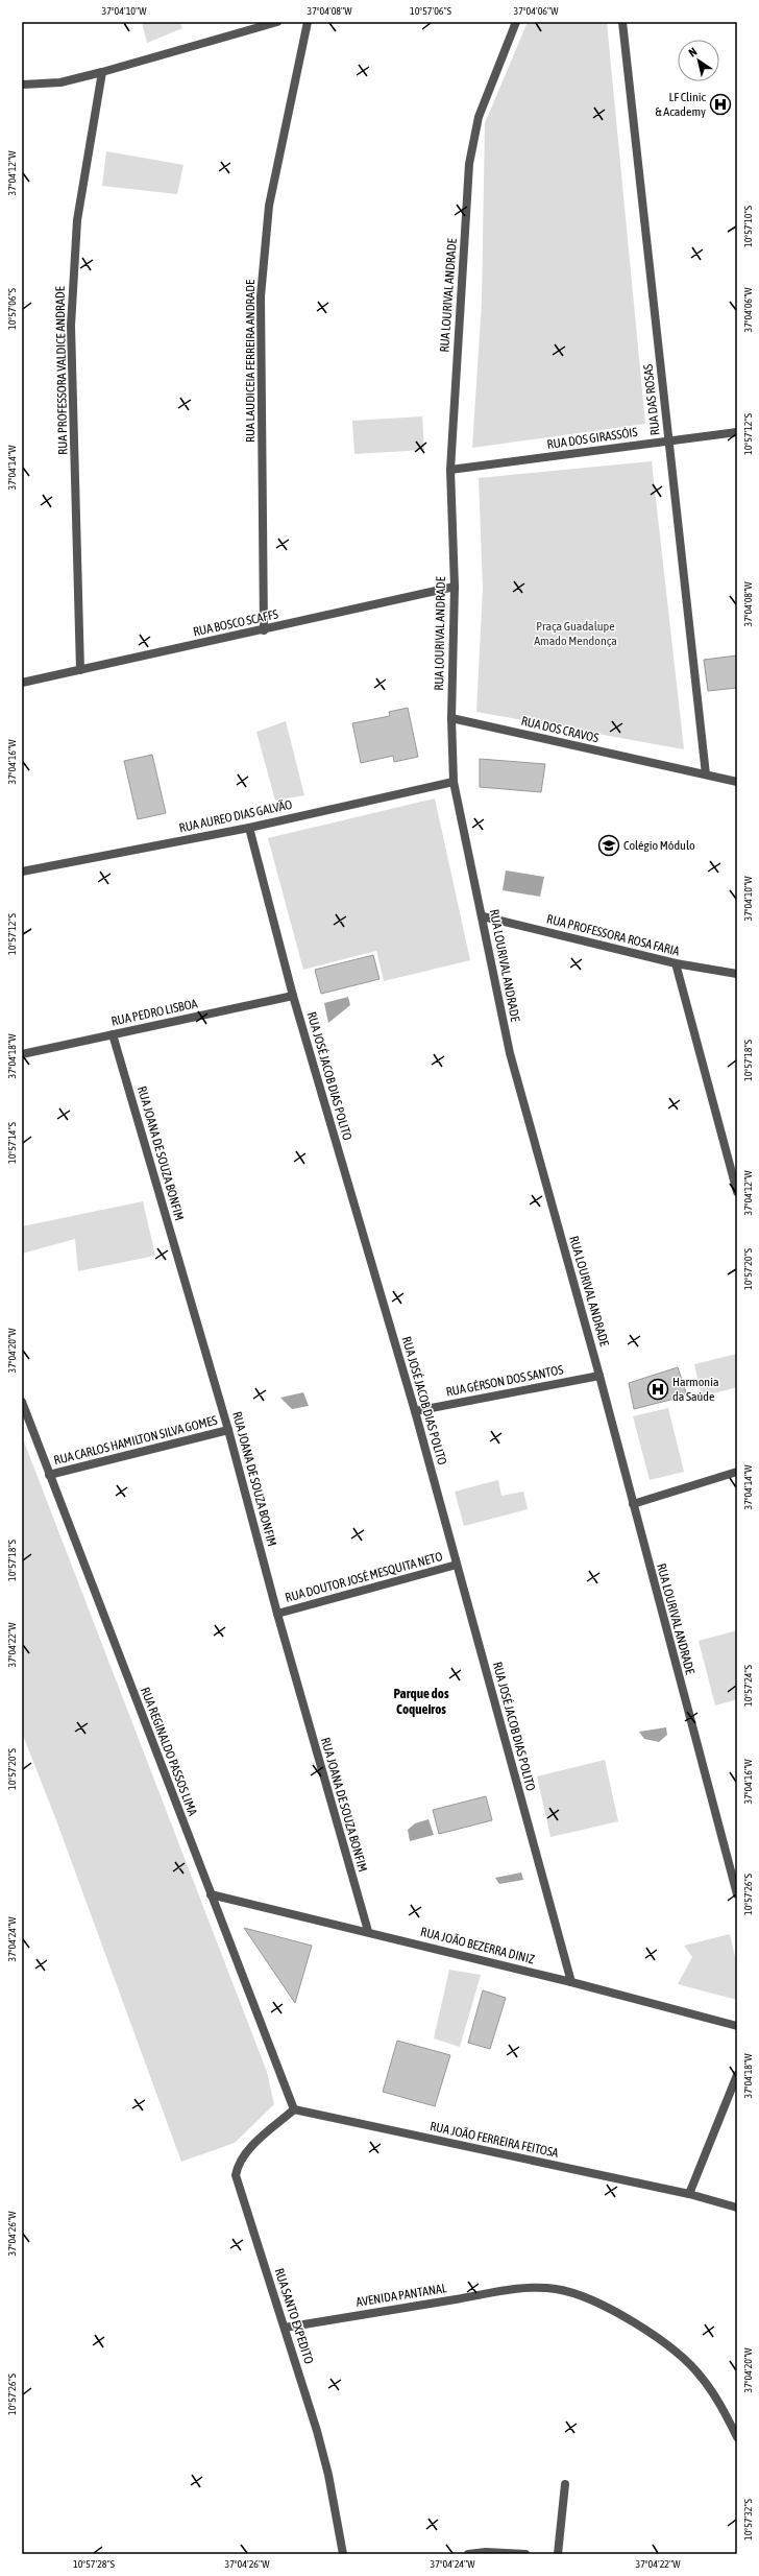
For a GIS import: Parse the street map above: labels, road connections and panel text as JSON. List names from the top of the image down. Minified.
{"streets":{"street":["RUA LOURIVAL ANDRADE","RUA LAUDICEIA FERREIRA ANDRADE","RUA PROFESSORA VALDICE ANDRADE","RUA DAS ROSAS","RUA DOS GIRASSÓIS","RUA BOSCO SCAFFS","RUA DOS CRAVOS","RUA AUREO DIAS GALVÃO","RUA PROFESSORA ROSA FARIA","RUA PEDRO LISBOA","RUA JOSÉ JACOB DIAS POLITO","RUA JOANA DE SOUZA BONFIM","RUA GÉRSON DOS SANTOS","RUA CARLOS HAMILTON SILVA GOMES","RUA DOUTOR JOSÉ MESQUITA NETO","RUA REGINALDO PASSOS LIMA","RUA JOÃO BEZERRA DINIZ","RUA JOÃO FERREIRA FEITOSA","AVENIDA PANTANAL","RUA SANTO EXPEDITO"]},"crossings":[["RUA LOURIVAL ANDRADE","RUA DOS GIRASSÓIS"],["RUA LOURIVAL ANDRADE","RUA BOSCO SCAFFS"],["RUA LOURIVAL ANDRADE","RUA DOS CRAVOS"],["RUA LOURIVAL ANDRADE","RUA AUREO DIAS GALVÃO"],["RUA LOURIVAL ANDRADE","RUA PROFESSORA ROSA FARIA"],["RUA LOURIVAL ANDRADE","RUA GÉRSON DOS SANTOS"],["RUA LAUDICEIA FERREIRA ANDRADE","RUA BOSCO SCAFFS"],["RUA PROFESSORA VALDICE ANDRADE","RUA BOSCO SCAFFS"],["RUA DAS ROSAS","RUA DOS GIRASSÓIS"],["RUA DAS ROSAS","RUA DOS CRAVOS"],["RUA AUREO DIAS GALVÃO","RUA JOSÉ JACOB DIAS POLITO"],["RUA PEDRO LISBOA","RUA JOSÉ JACOB DIAS POLITO"],["RUA PEDRO LISBOA","RUA JOANA DE SOUZA BONFIM"],["RUA JOSÉ JACOB DIAS POLITO","RUA GÉRSON DOS SANTOS"],["RUA JOSÉ JACOB DIAS POLITO","RUA DOUTOR JOSÉ MESQUITA NETO"],["RUA JOSÉ JACOB DIAS POLITO","RUA JOÃO BEZERRA DINIZ"],["RUA JOANA DE SOUZA BONFIM","RUA CARLOS HAMILTON SILVA GOMES"],["RUA JOANA DE SOUZA BONFIM","RUA DOUTOR JOSÉ MESQUITA NETO"],["RUA JOANA DE SOUZA BONFIM","RUA JOÃO BEZERRA DINIZ"],["RUA CARLOS HAMILTON SILVA GOMES","RUA REGINALDO PASSOS LIMA"],["RUA REGINALDO PASSOS LIMA","RUA JOÃO BEZERRA DINIZ"],["RUA REGINALDO PASSOS LIMA","RUA JOÃO FERREIRA FEITOSA"],["RUA REGINALDO PASSOS LIMA","RUA SANTO EXPEDITO"],["RUA JOÃO FERREIRA FEITOSA","RUA SANTO EXPEDITO"],["AVENIDA PANTANAL","RUA SANTO EXPEDITO"]],"districts":["Parque dos Coqueiros"],"parks":["Praça Guadalupe Amado Mendonça"],"places":{"hospital":["LF Clinic & Academy","Harmonia da Saúde"],"school or university":["Colégio Módulo"]},"north":"top left","coordinates":["37°04'10\"W","37°04'08\"W","10°57'06\"S","37°04'06\"W","37°04'12\"W","10°57'10\"S","10°57'12\"S","37°04'14\"W","37°04'16\"W","37°04'18\"W","10°57'18\"S","10°57'14\"S","10°57'20\"S","37°04'20\"W","37°04'22\"W","10°57'24\"S","10°57'26\"S","37°04'24\"W","37°04'26\"W","10°57'32\"S","10°57'28\"S"]}
